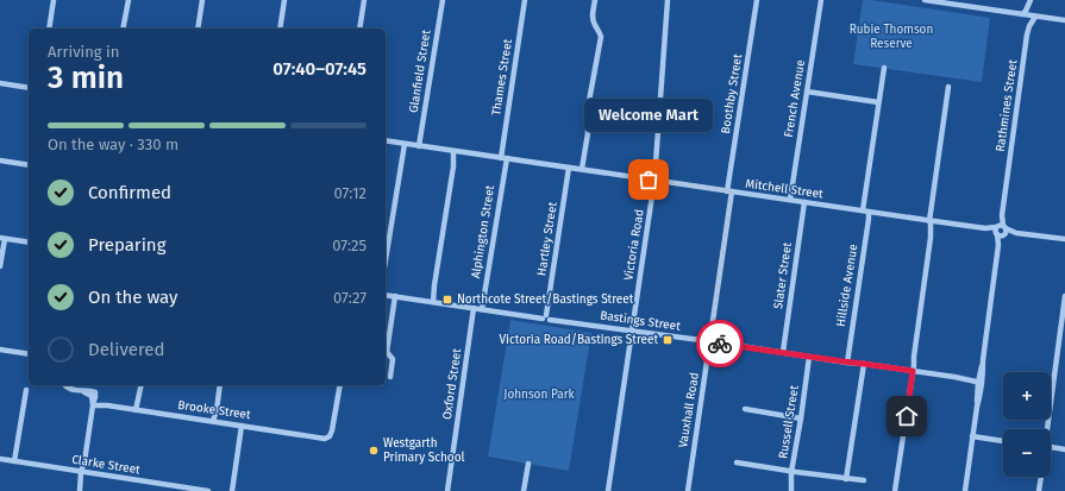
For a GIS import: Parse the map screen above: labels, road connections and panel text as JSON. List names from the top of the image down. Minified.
{"streets":{"street":["Glanfield Street","Thames Street","Boothby Street","French Avenue","Rathmines Street","Mitchell Street","Alphington Street","Hartley Street","Victoria Road","Slater Street","Hillside Avenue","Bastings Street","Oxford Street","Brooke Street","Vauxhall Road","Russell Street","Clarke Street"]},"crossings":[["Glanfield Street","Mitchell Street"],["Thames Street","Mitchell Street"],["Thames Street","Alphington Street"],["Boothby Street","Mitchell Street"],["Boothby Street","Vauxhall Road"],["French Avenue","Mitchell Street"],["Rathmines Street","Mitchell Street"],["Rathmines Street","Bastings Street"],["Mitchell Street","Alphington Street"],["Mitchell Street","Hartley Street"],["Mitchell Street","Victoria Road"],["Mitchell Street","Slater Street"],["Mitchell Street","Hillside Avenue"],["Mitchell Street","Vauxhall Road"],["Alphington Street","Bastings Street"],["Hartley Street","Bastings Street"],["Victoria Road","Bastings Street"],["Slater Street","Bastings Street"],["Hillside Avenue","Bastings Street"],["Bastings Street","Oxford Street"],["Bastings Street","Vauxhall Road"],["Bastings Street","Russell Street"]],"parks":["Rubie Thomson Reserve","Johnson Park"],"places":{"other":["Welcome Mart","Westgarth Primary School"],"transit":["Northcote Street/Bastings Street","Victoria Road/Bastings Street"]},"page":{"heading":["3 min","Arriving in","07:40–07:45"],"bubble":"Welcome Mart","bar":"On the way · 330 m","list":[["Confirmed","07:12"],["Preparing","07:25"],["On the way","07:27"],"Delivered"],"map_buttons":["+","−"]}}
